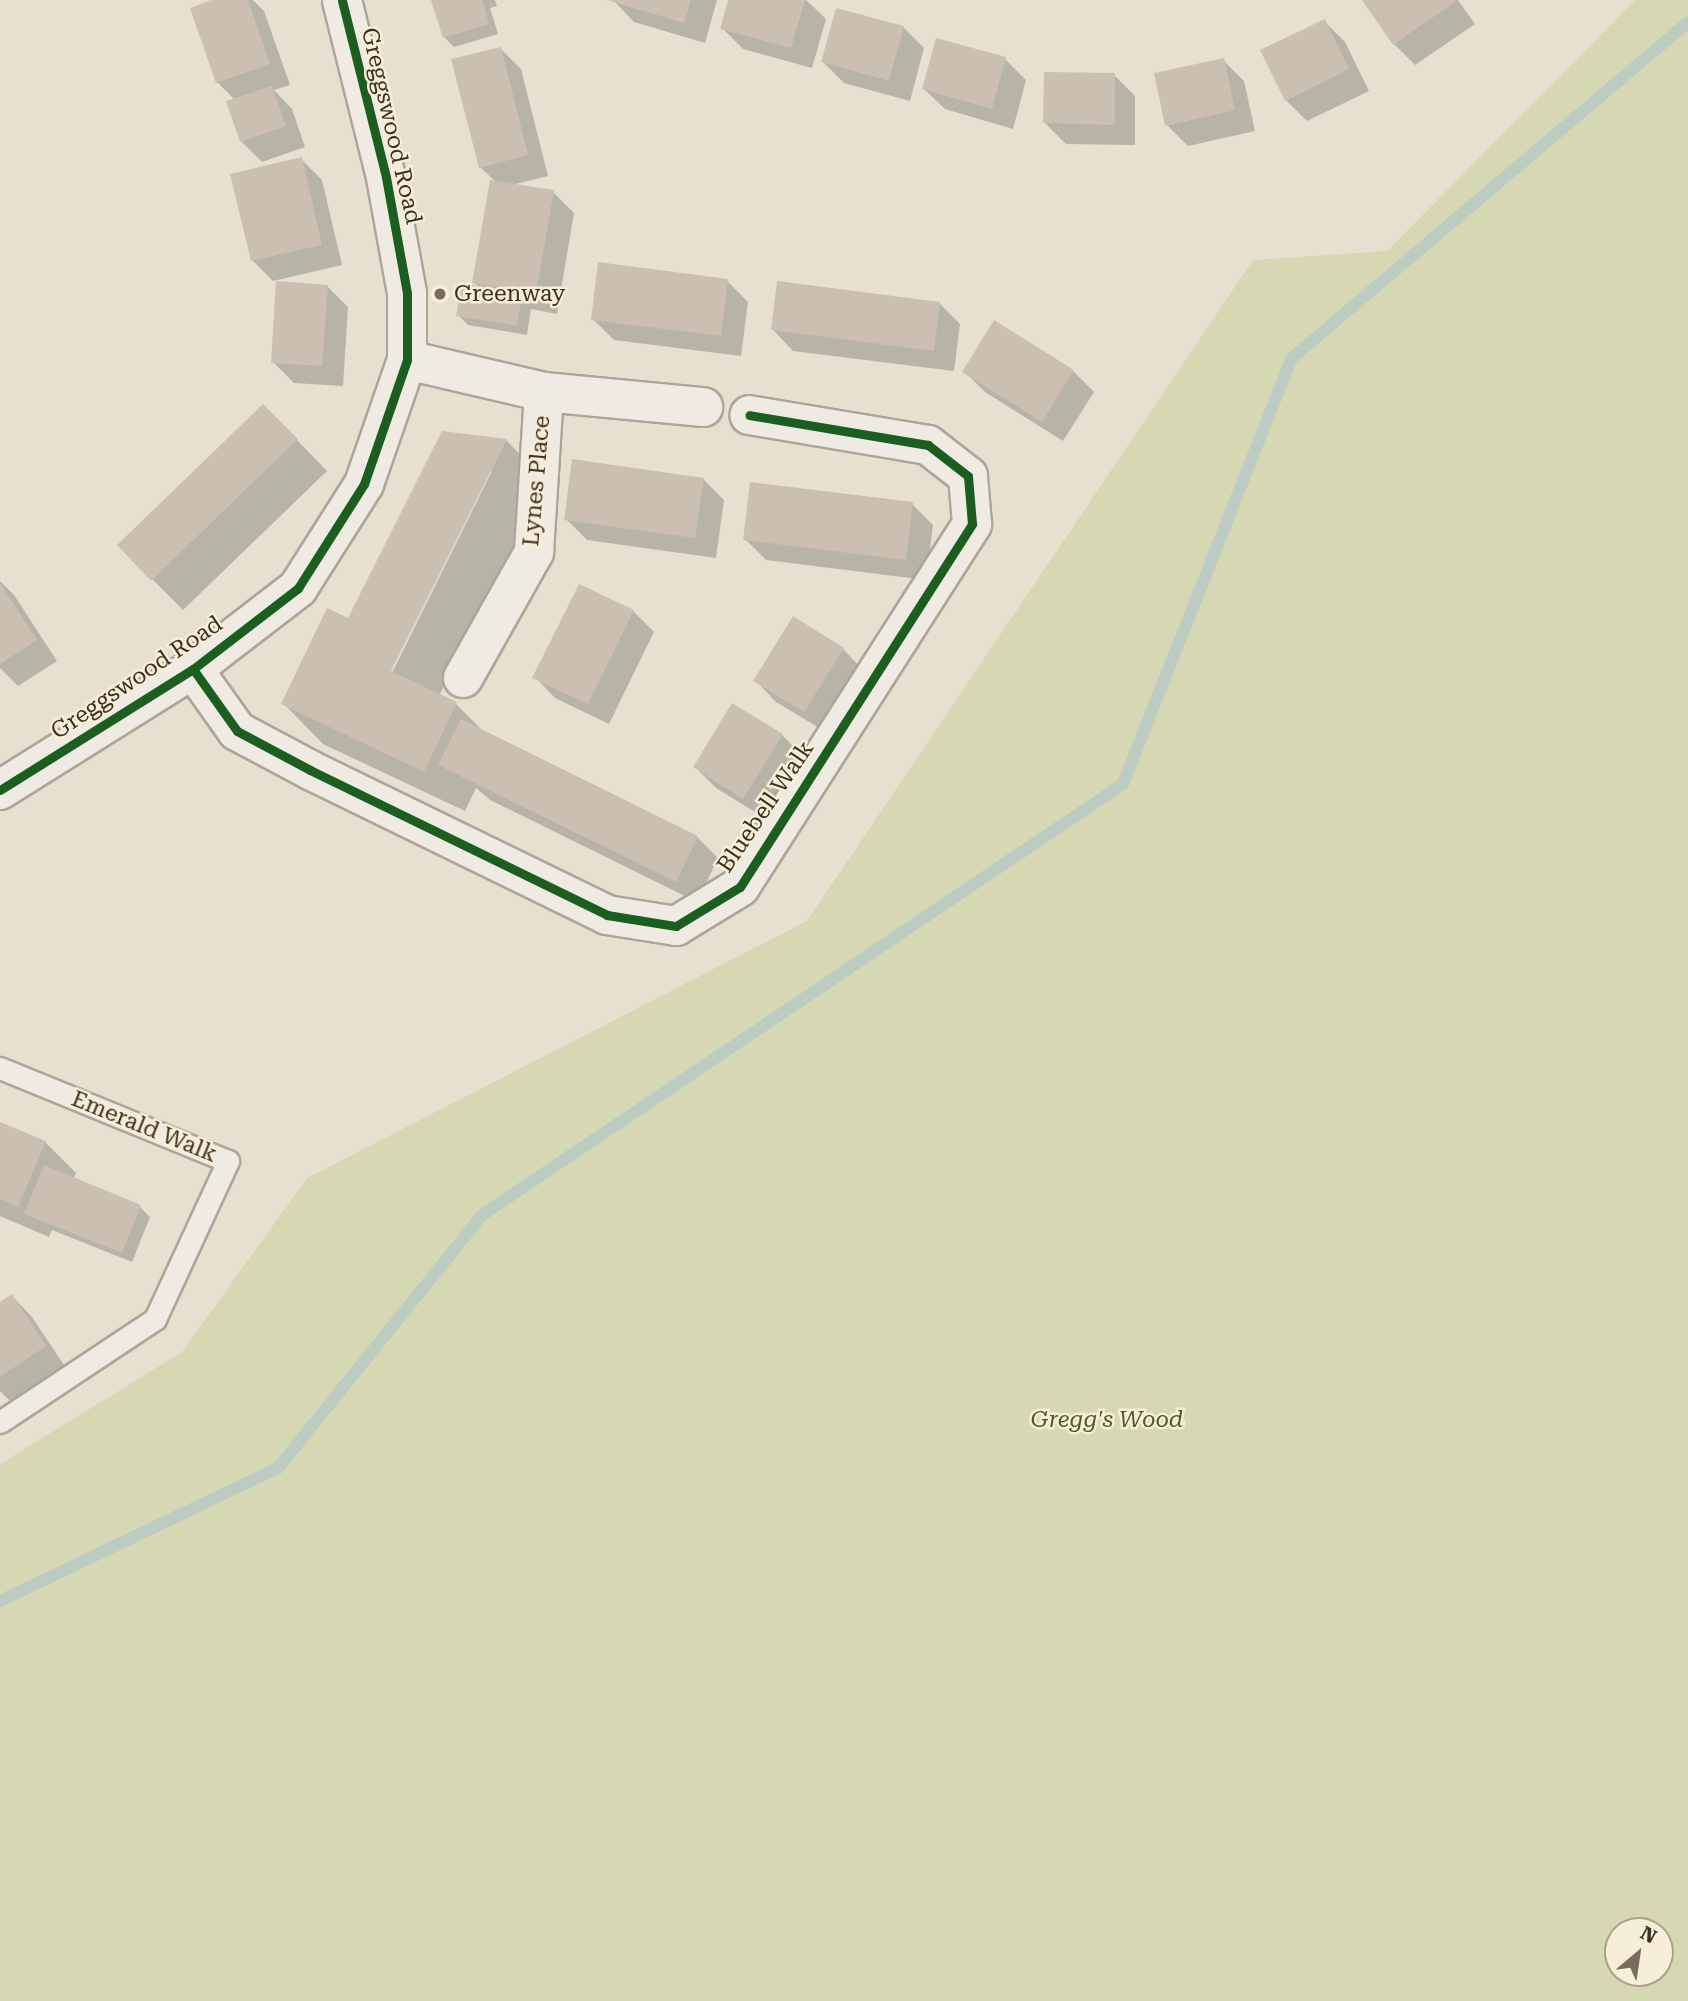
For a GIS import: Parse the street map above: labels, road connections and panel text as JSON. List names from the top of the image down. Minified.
{"streets":{"street":["Greggswood Road","Lynes Place","Bluebell Walk"],"lane":["Emerald Walk"]},"crossings":[["Greggswood Road","Lynes Place"],["Greggswood Road","Bluebell Walk"]],"parks":["Gregg's Wood"],"places":["Greenway"],"north":"top right"}
